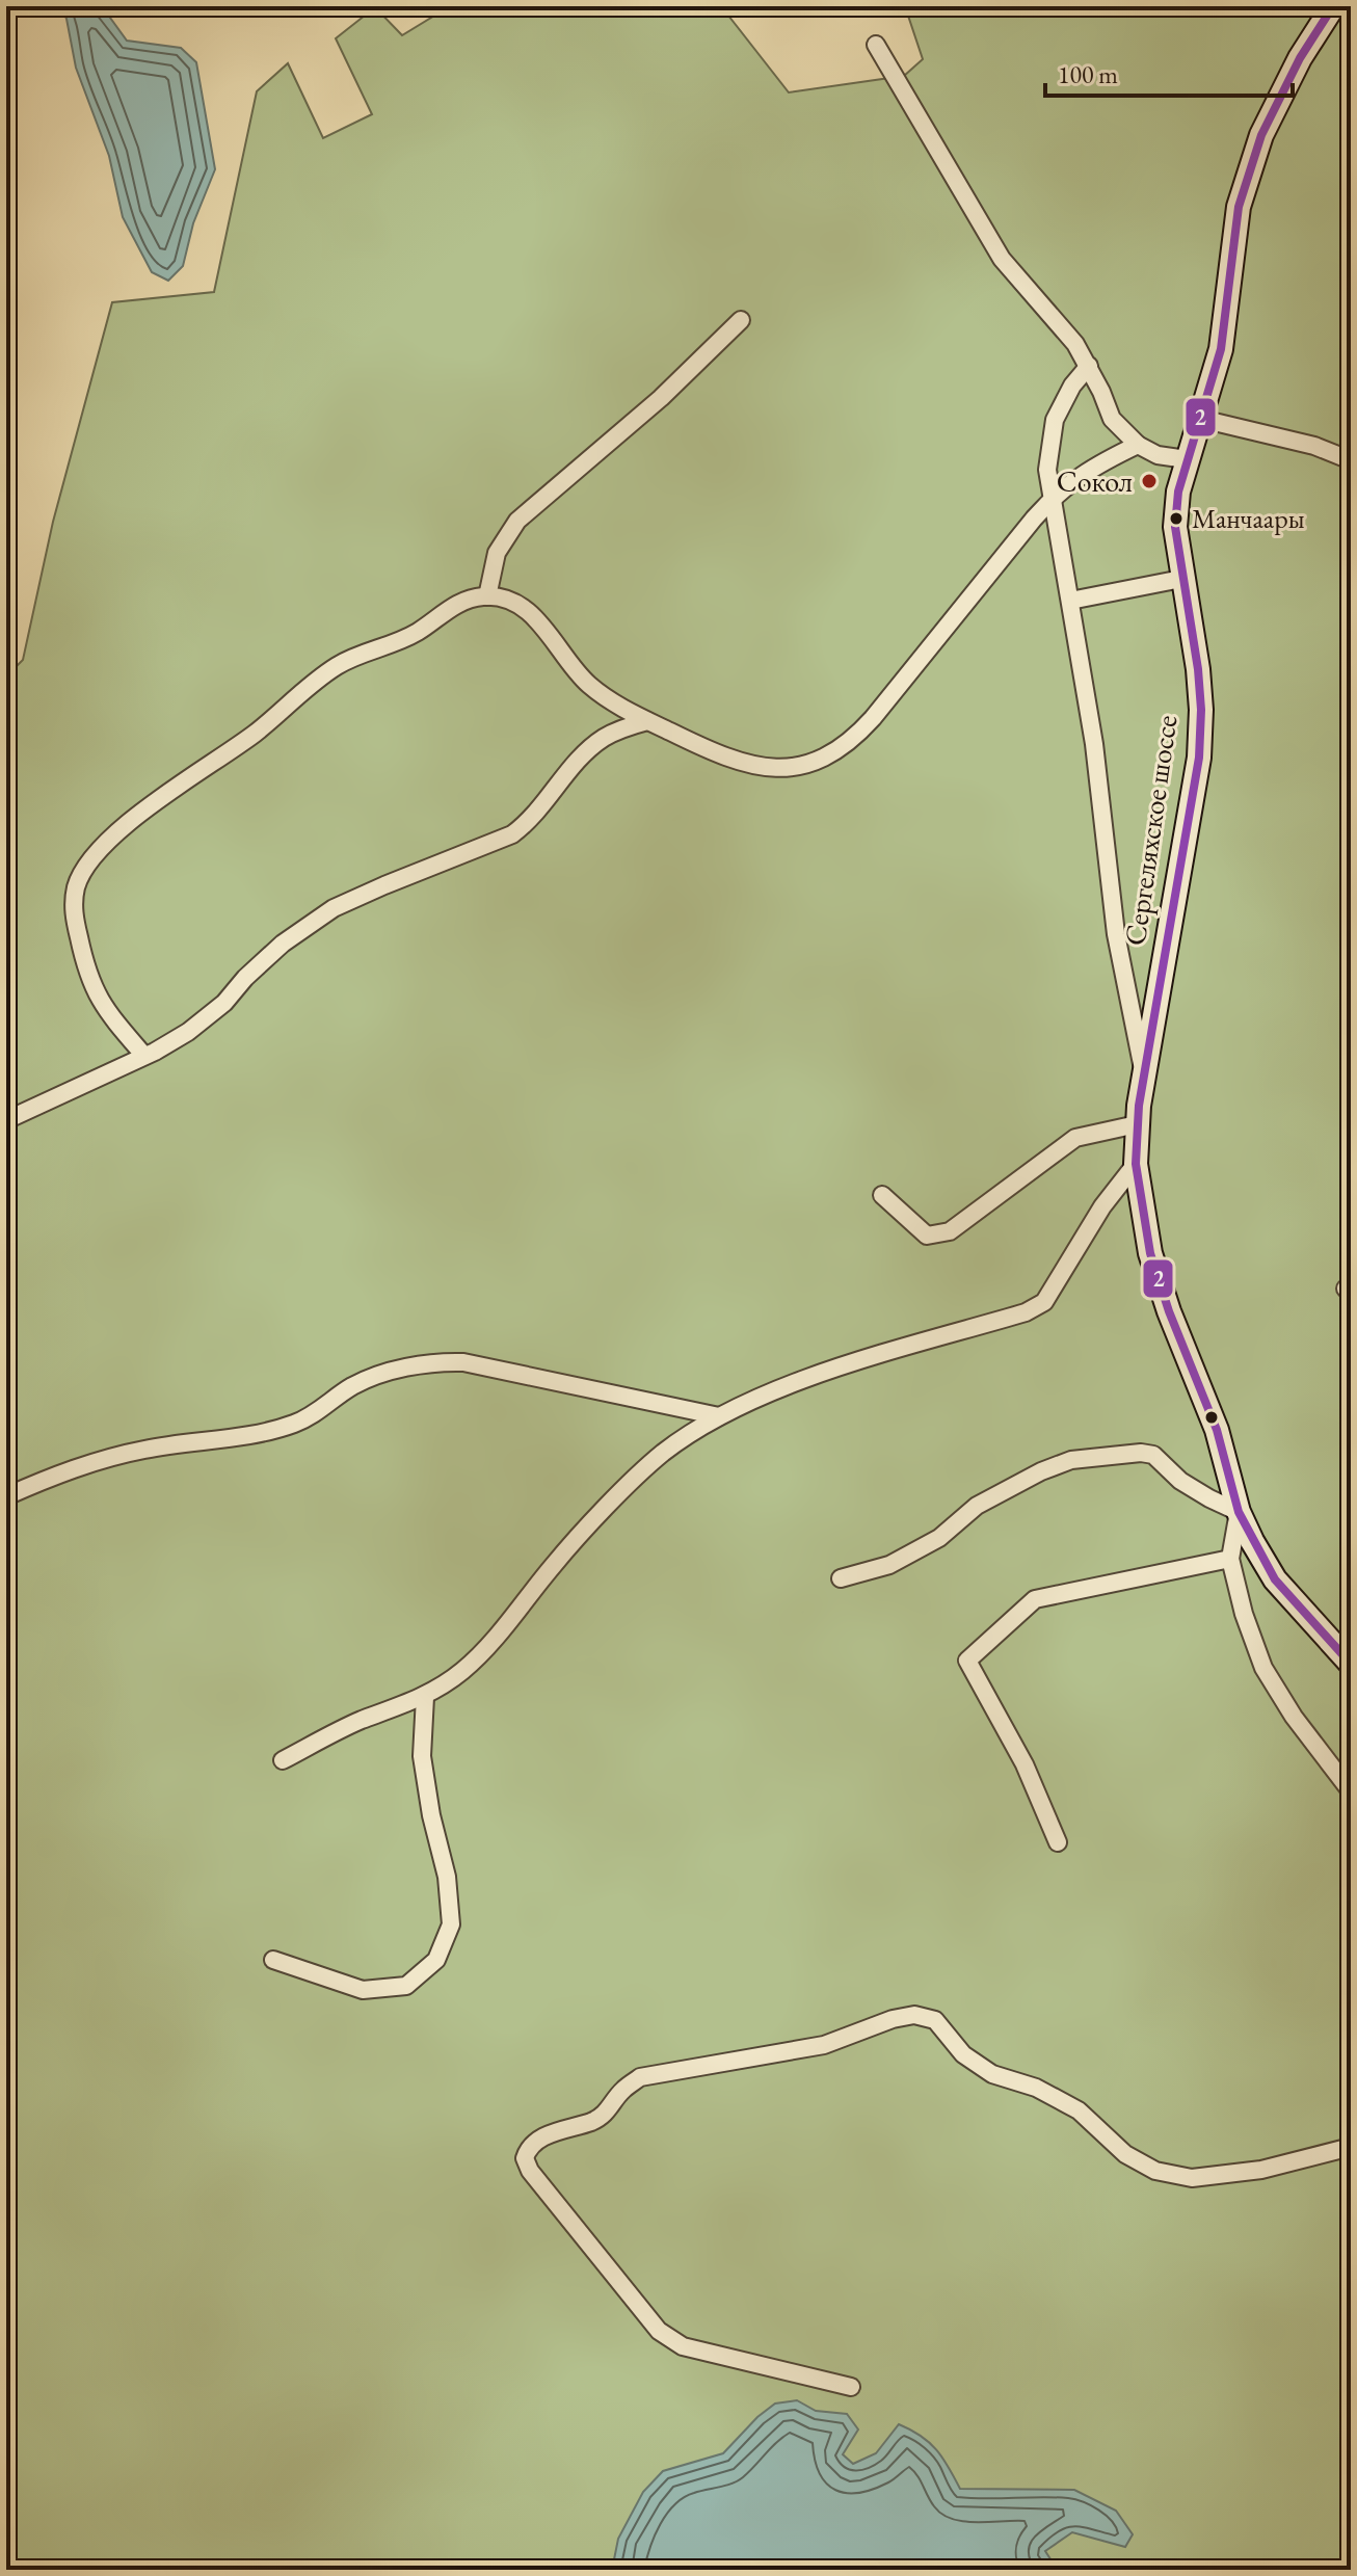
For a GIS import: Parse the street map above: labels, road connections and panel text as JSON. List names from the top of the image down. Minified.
{"streets":{"main road":["Сергеляхское шоссе"]},"places":["Сокол","Манчаары"],"lines":["transit line 2"],"scale_bar":"100 m"}
